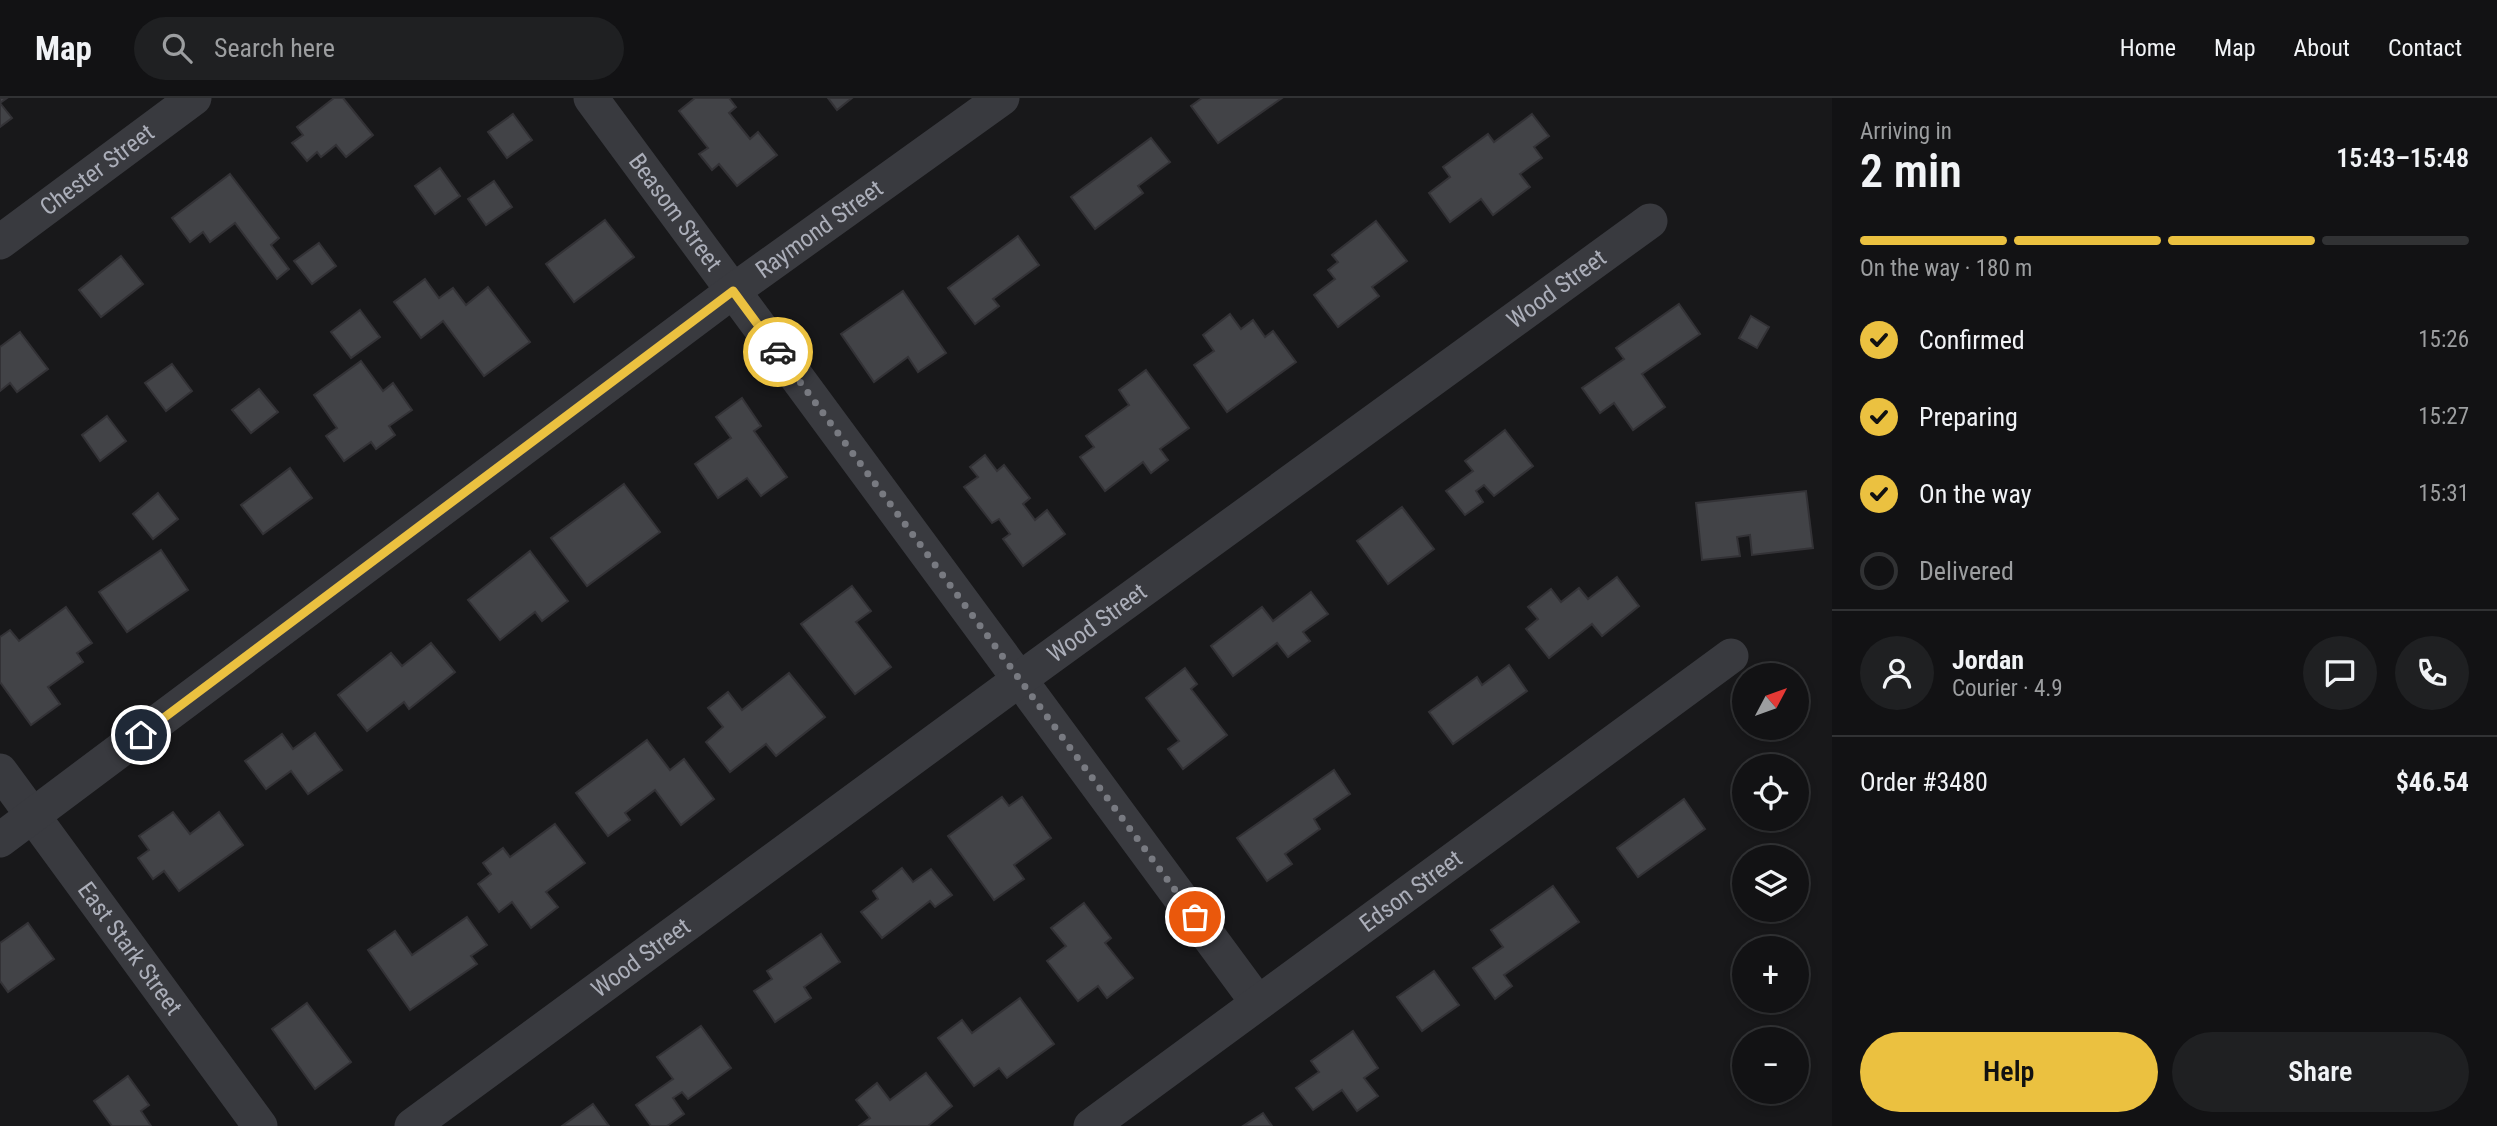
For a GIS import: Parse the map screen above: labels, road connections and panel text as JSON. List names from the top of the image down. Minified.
{"streets":{"street":["Chester Street","Beasom Street","Raymond Street","Wood Street","Edson Street","East Stark Street"]},"crossings":[["Beasom Street","Raymond Street"],["Beasom Street","Wood Street"],["Beasom Street","Edson Street"],["Raymond Street","East Stark Street"]],"north":"top right","page":{"header":"Map","search":"Search here","nav":["Home","Map","About","Contact"],"heading":["2 min","Arriving in","15:43–15:48"],"panel":["Jordan","Courier · 4.9","Order #3480","$46.54"],"bar":"On the way · 180 m","list":[["Confirmed","15:26"],["Preparing","15:27"],["On the way","15:31"],"Delivered"],"map_buttons":["+","−"],"buttons":["Help","Share"]}}
